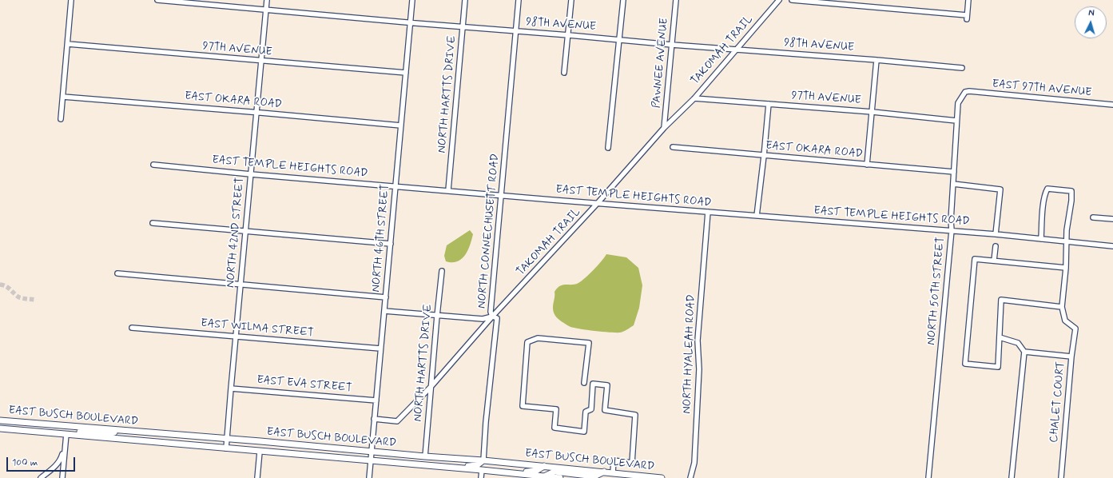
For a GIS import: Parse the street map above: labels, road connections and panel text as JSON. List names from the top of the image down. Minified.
{"streets":{"main road":["EAST BUSCH BOULEVARD"],"street":["98TH AVENUE","97TH AVENUE","TAKOMAH TRAIL","PAWNEE AVENUE","EAST 97TH AVENUE","NORTH HARTTS DRIVE","EAST OKARA ROAD","EAST TEMPLE HEIGHTS ROAD","NORTH CONNECHUSETT ROAD","NORTH 42ND STREET","NORTH 46TH STREET","NORTH 50TH STREET","EAST WILMA STREET","NORTH HYALEAH ROAD","EAST EVA STREET","CHALET COURT"]},"crossings":[["98TH AVENUE","TAKOMAH TRAIL"],["98TH AVENUE","PAWNEE AVENUE"],["98TH AVENUE","NORTH HARTTS DRIVE"],["98TH AVENUE","NORTH CONNECHUSETT ROAD"],["98TH AVENUE","NORTH 42ND STREET"],["98TH AVENUE","NORTH 46TH STREET"],["97TH AVENUE","TAKOMAH TRAIL"],["97TH AVENUE","NORTH 42ND STREET"],["97TH AVENUE","NORTH 46TH STREET"],["97TH AVENUE","NORTH 50TH STREET"],["TAKOMAH TRAIL","PAWNEE AVENUE"],["TAKOMAH TRAIL","NORTH HARTTS DRIVE"],["TAKOMAH TRAIL","EAST TEMPLE HEIGHTS ROAD"],["TAKOMAH TRAIL","NORTH CONNECHUSETT ROAD"],["TAKOMAH TRAIL","NORTH 46TH STREET"],["EAST 97TH AVENUE","NORTH 50TH STREET"],["NORTH HARTTS DRIVE","EAST TEMPLE HEIGHTS ROAD"],["NORTH HARTTS DRIVE","EAST BUSCH BOULEVARD"],["EAST OKARA ROAD","NORTH 42ND STREET"],["EAST OKARA ROAD","NORTH 46TH STREET"],["EAST OKARA ROAD","NORTH 50TH STREET"],["EAST TEMPLE HEIGHTS ROAD","NORTH CONNECHUSETT ROAD"],["EAST TEMPLE HEIGHTS ROAD","NORTH 42ND STREET"],["EAST TEMPLE HEIGHTS ROAD","NORTH 46TH STREET"],["EAST TEMPLE HEIGHTS ROAD","NORTH 50TH STREET"],["EAST TEMPLE HEIGHTS ROAD","NORTH HYALEAH ROAD"],["NORTH CONNECHUSETT ROAD","EAST BUSCH BOULEVARD"],["NORTH 42ND STREET","EAST WILMA STREET"],["NORTH 42ND STREET","EAST EVA STREET"],["NORTH 42ND STREET","EAST BUSCH BOULEVARD"],["NORTH 46TH STREET","EAST WILMA STREET"],["NORTH 46TH STREET","EAST EVA STREET"],["NORTH 46TH STREET","EAST BUSCH BOULEVARD"]],"scale_bar":"100 m","north":"top"}
